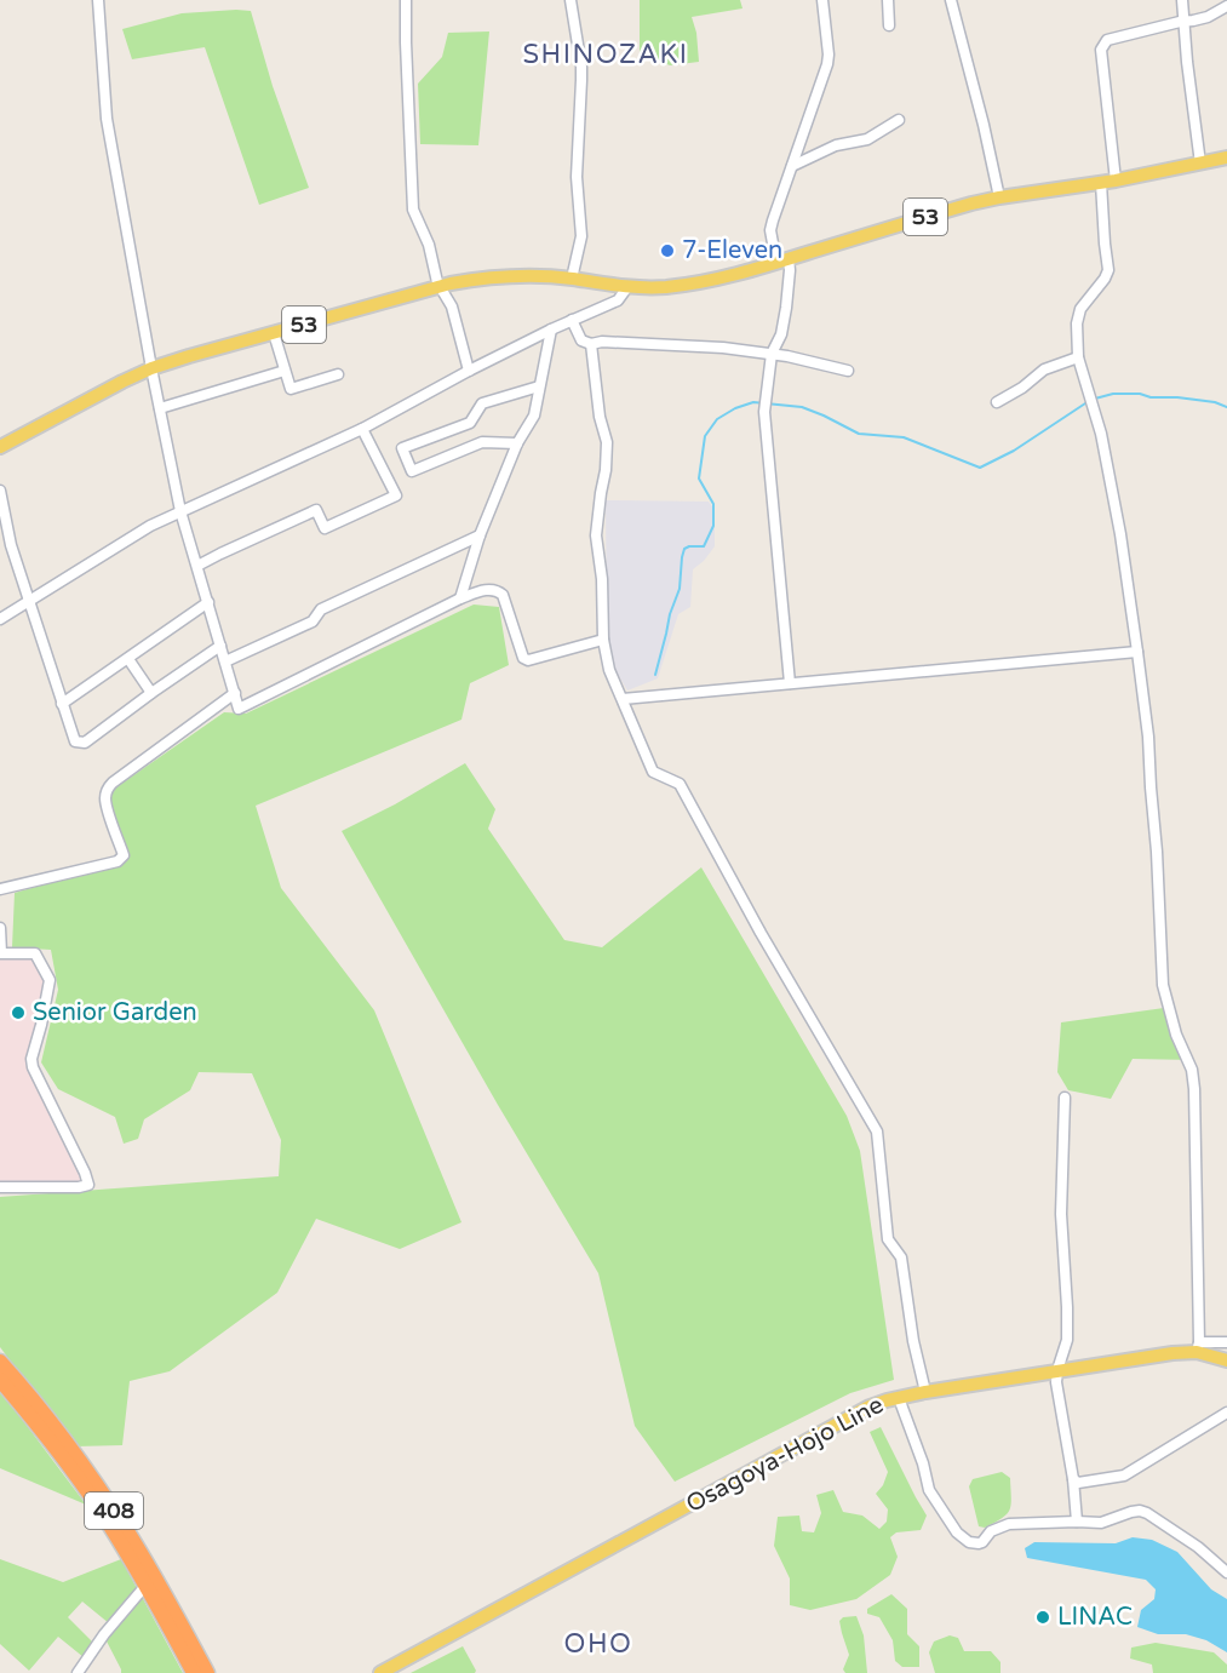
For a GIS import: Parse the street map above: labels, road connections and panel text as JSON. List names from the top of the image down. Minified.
{"streets":{"highway":["408"],"main road":["53","Osagoya-Hojo Line"]},"districts":["SHINOZAKI","OHO"],"places":["7-Eleven","Senior Garden","LINAC"]}
